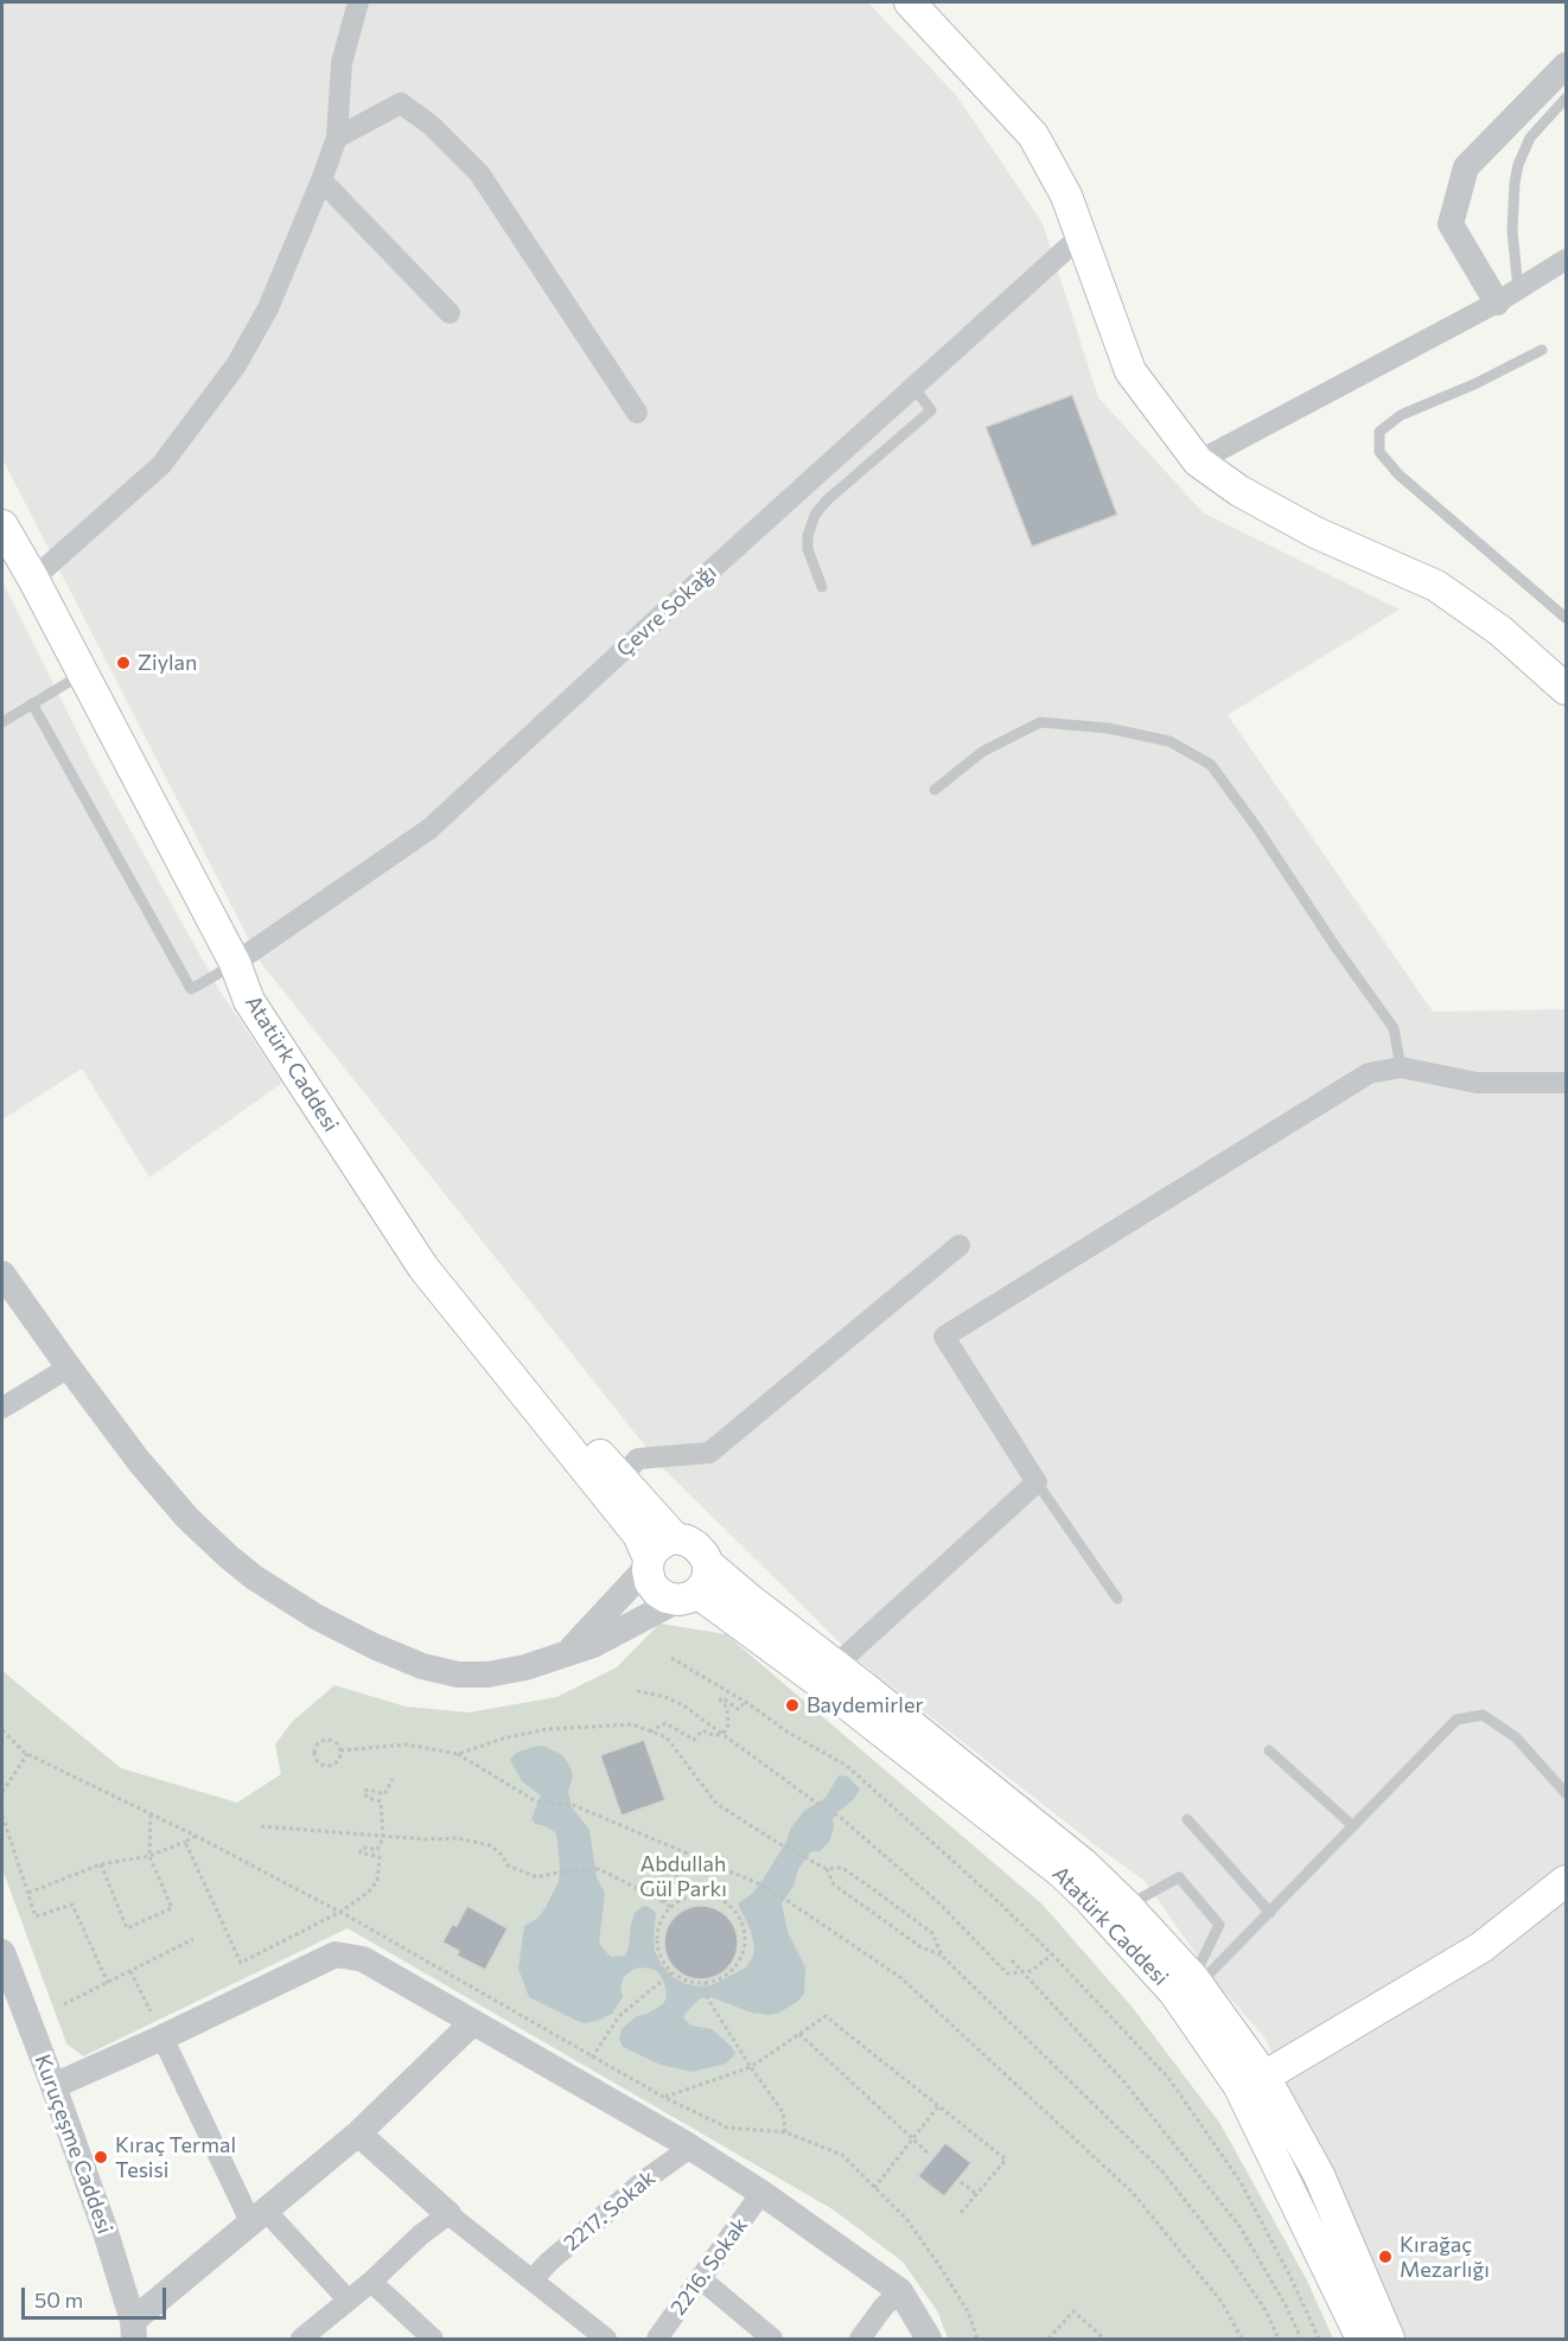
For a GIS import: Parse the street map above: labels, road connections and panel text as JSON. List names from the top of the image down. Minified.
{"streets":{"main road":["Atatürk Caddesi"],"street":["Çevre Sokağı","Kuruçeşme Caddesi","2217. Sokak","2216. Sokak"]},"crossings":[["Çevre Sokağı","Atatürk Caddesi"]],"parks":["Abdullah Gül Parkı"],"places":["Ziylan","Baydemirler","Kıraç Termal Tesisi","Kırağaç Mezarlığı"],"scale_bar":"50 m"}
